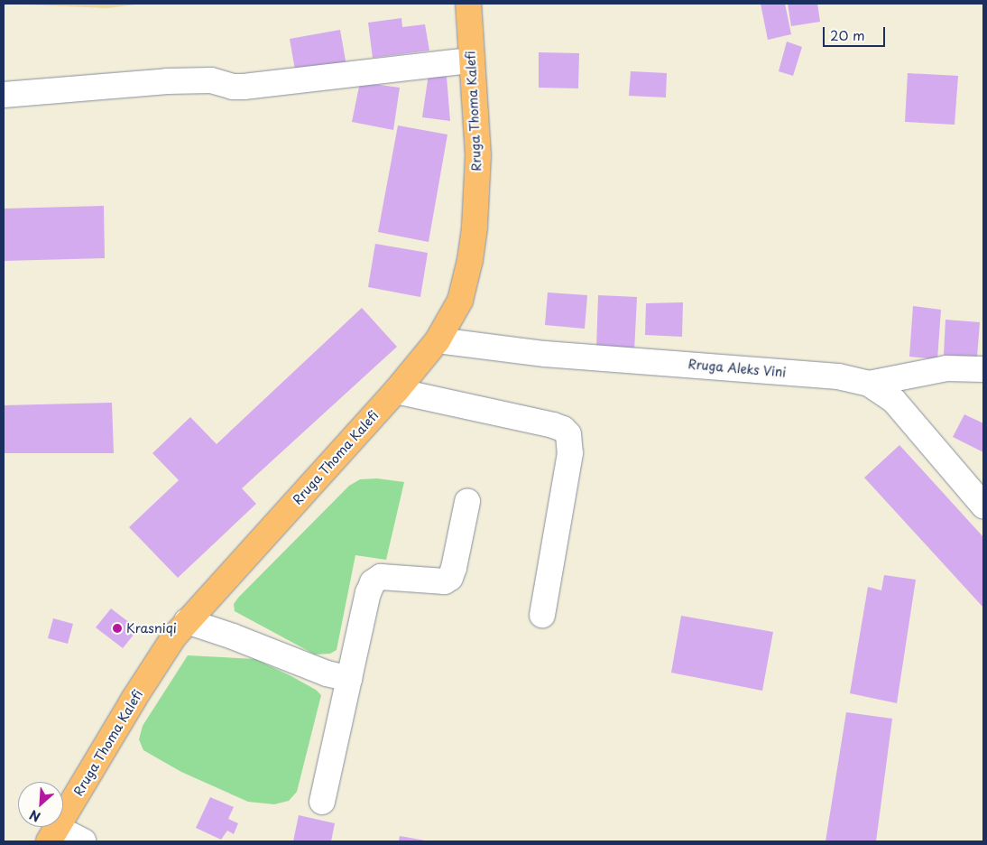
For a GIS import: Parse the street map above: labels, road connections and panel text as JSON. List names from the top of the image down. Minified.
{"streets":{"main road":["Rruga Thoma Kalefi"],"street":["Rruga Aleks Vini"]},"crossings":[["Rruga Thoma Kalefi","Rruga Aleks Vini"]],"places":["Krasniqi"],"scale_bar":"20 m","north":"bottom left"}
